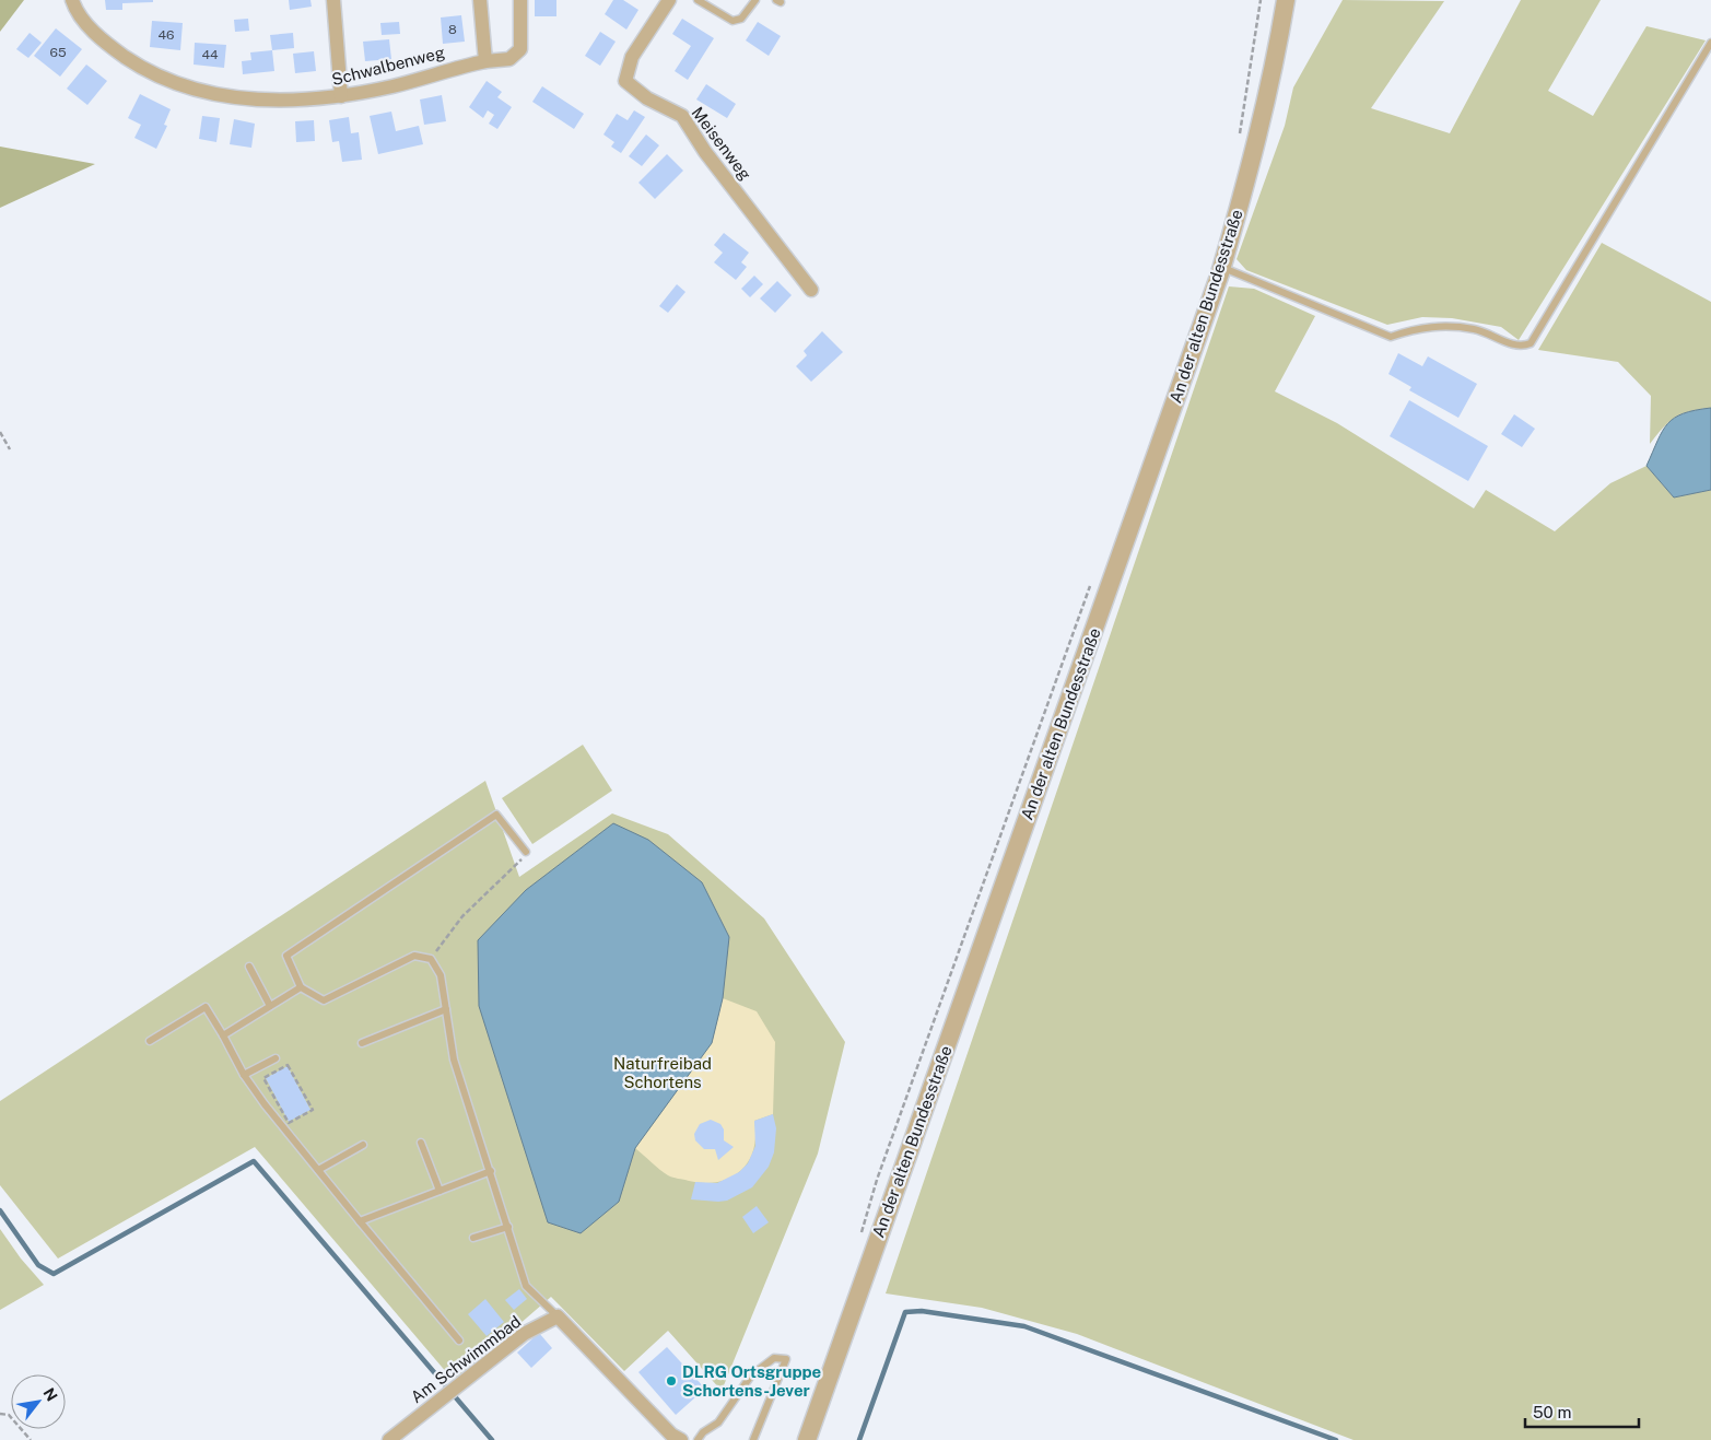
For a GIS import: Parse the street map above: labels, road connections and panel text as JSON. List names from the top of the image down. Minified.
{"streets":{"street":["Schwalbenweg","Meisenweg","An der alten Bundesstraße","Am Schwimmbad"]},"parks":["Naturfreibad Schortens"],"places":["DLRG Ortsgruppe Schortens-Jever"],"house_numbers":["8","46","65","44"],"scale_bar":"50 m","north":"top right"}
